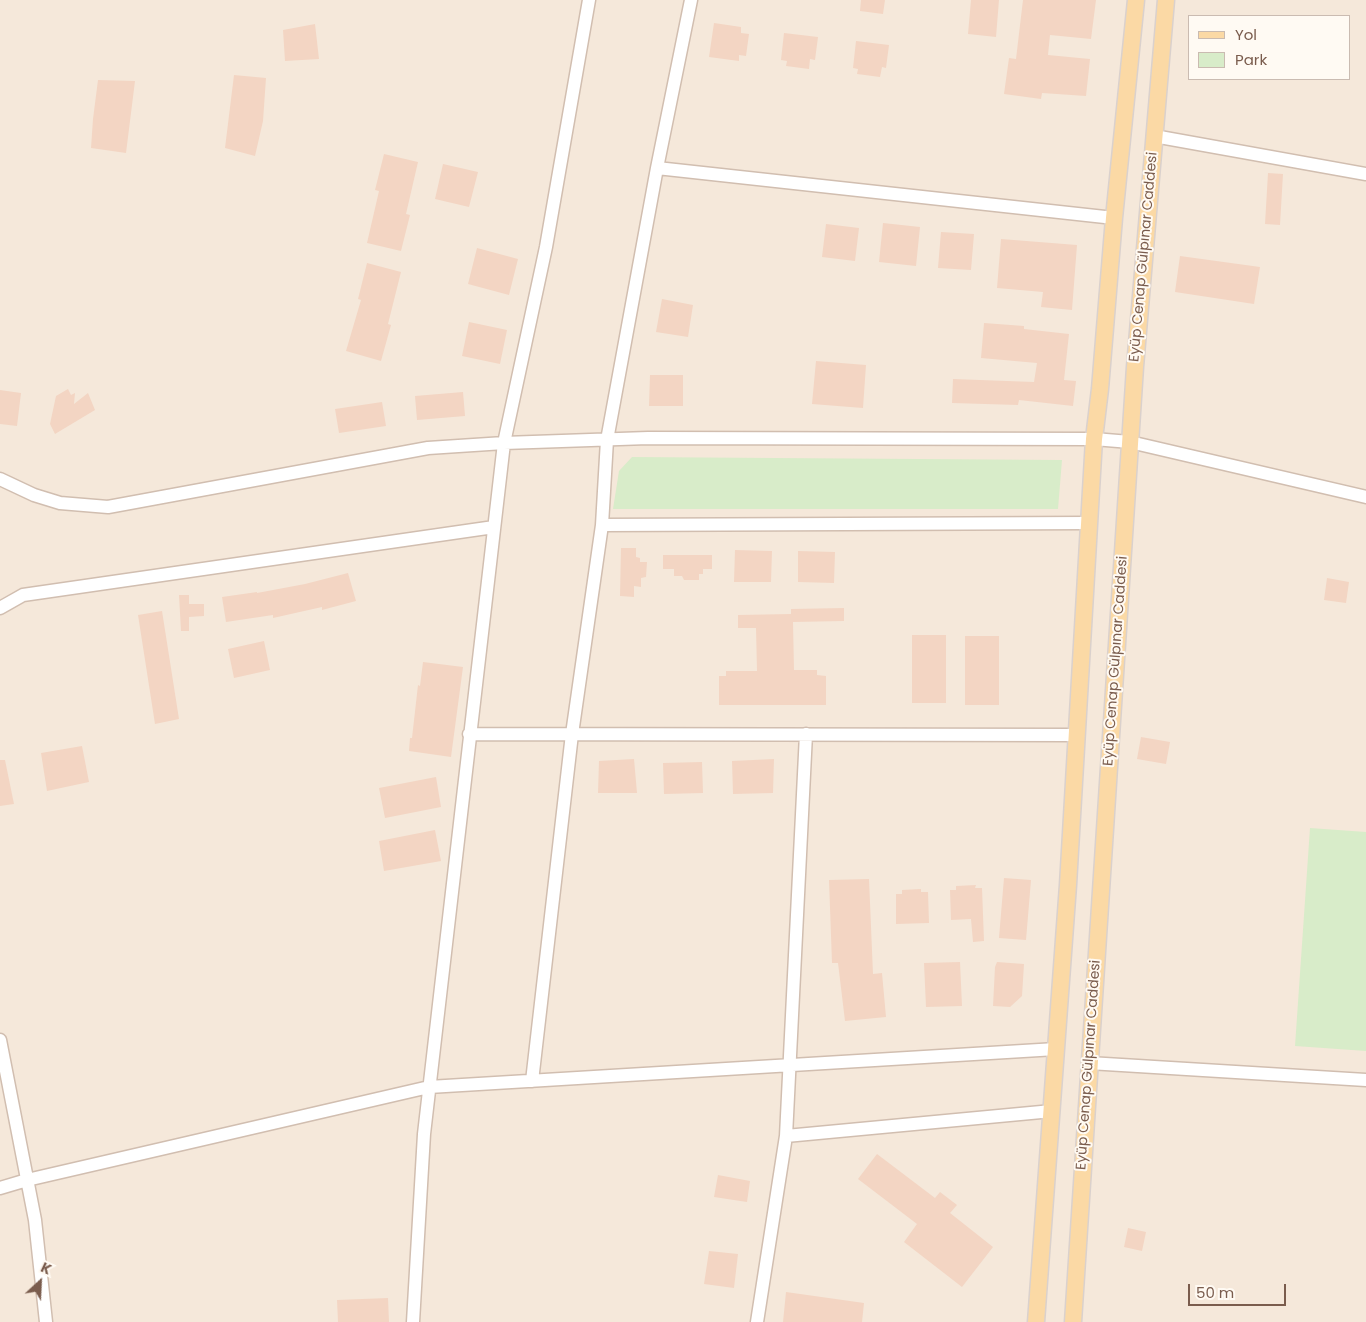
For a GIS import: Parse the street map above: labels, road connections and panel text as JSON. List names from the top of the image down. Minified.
{"streets":{"main road":["Eyüp Cenap Gülpınar Caddesi"]},"legend":["Yol","Park"],"scale_bar":"50 m","north":"top right"}
